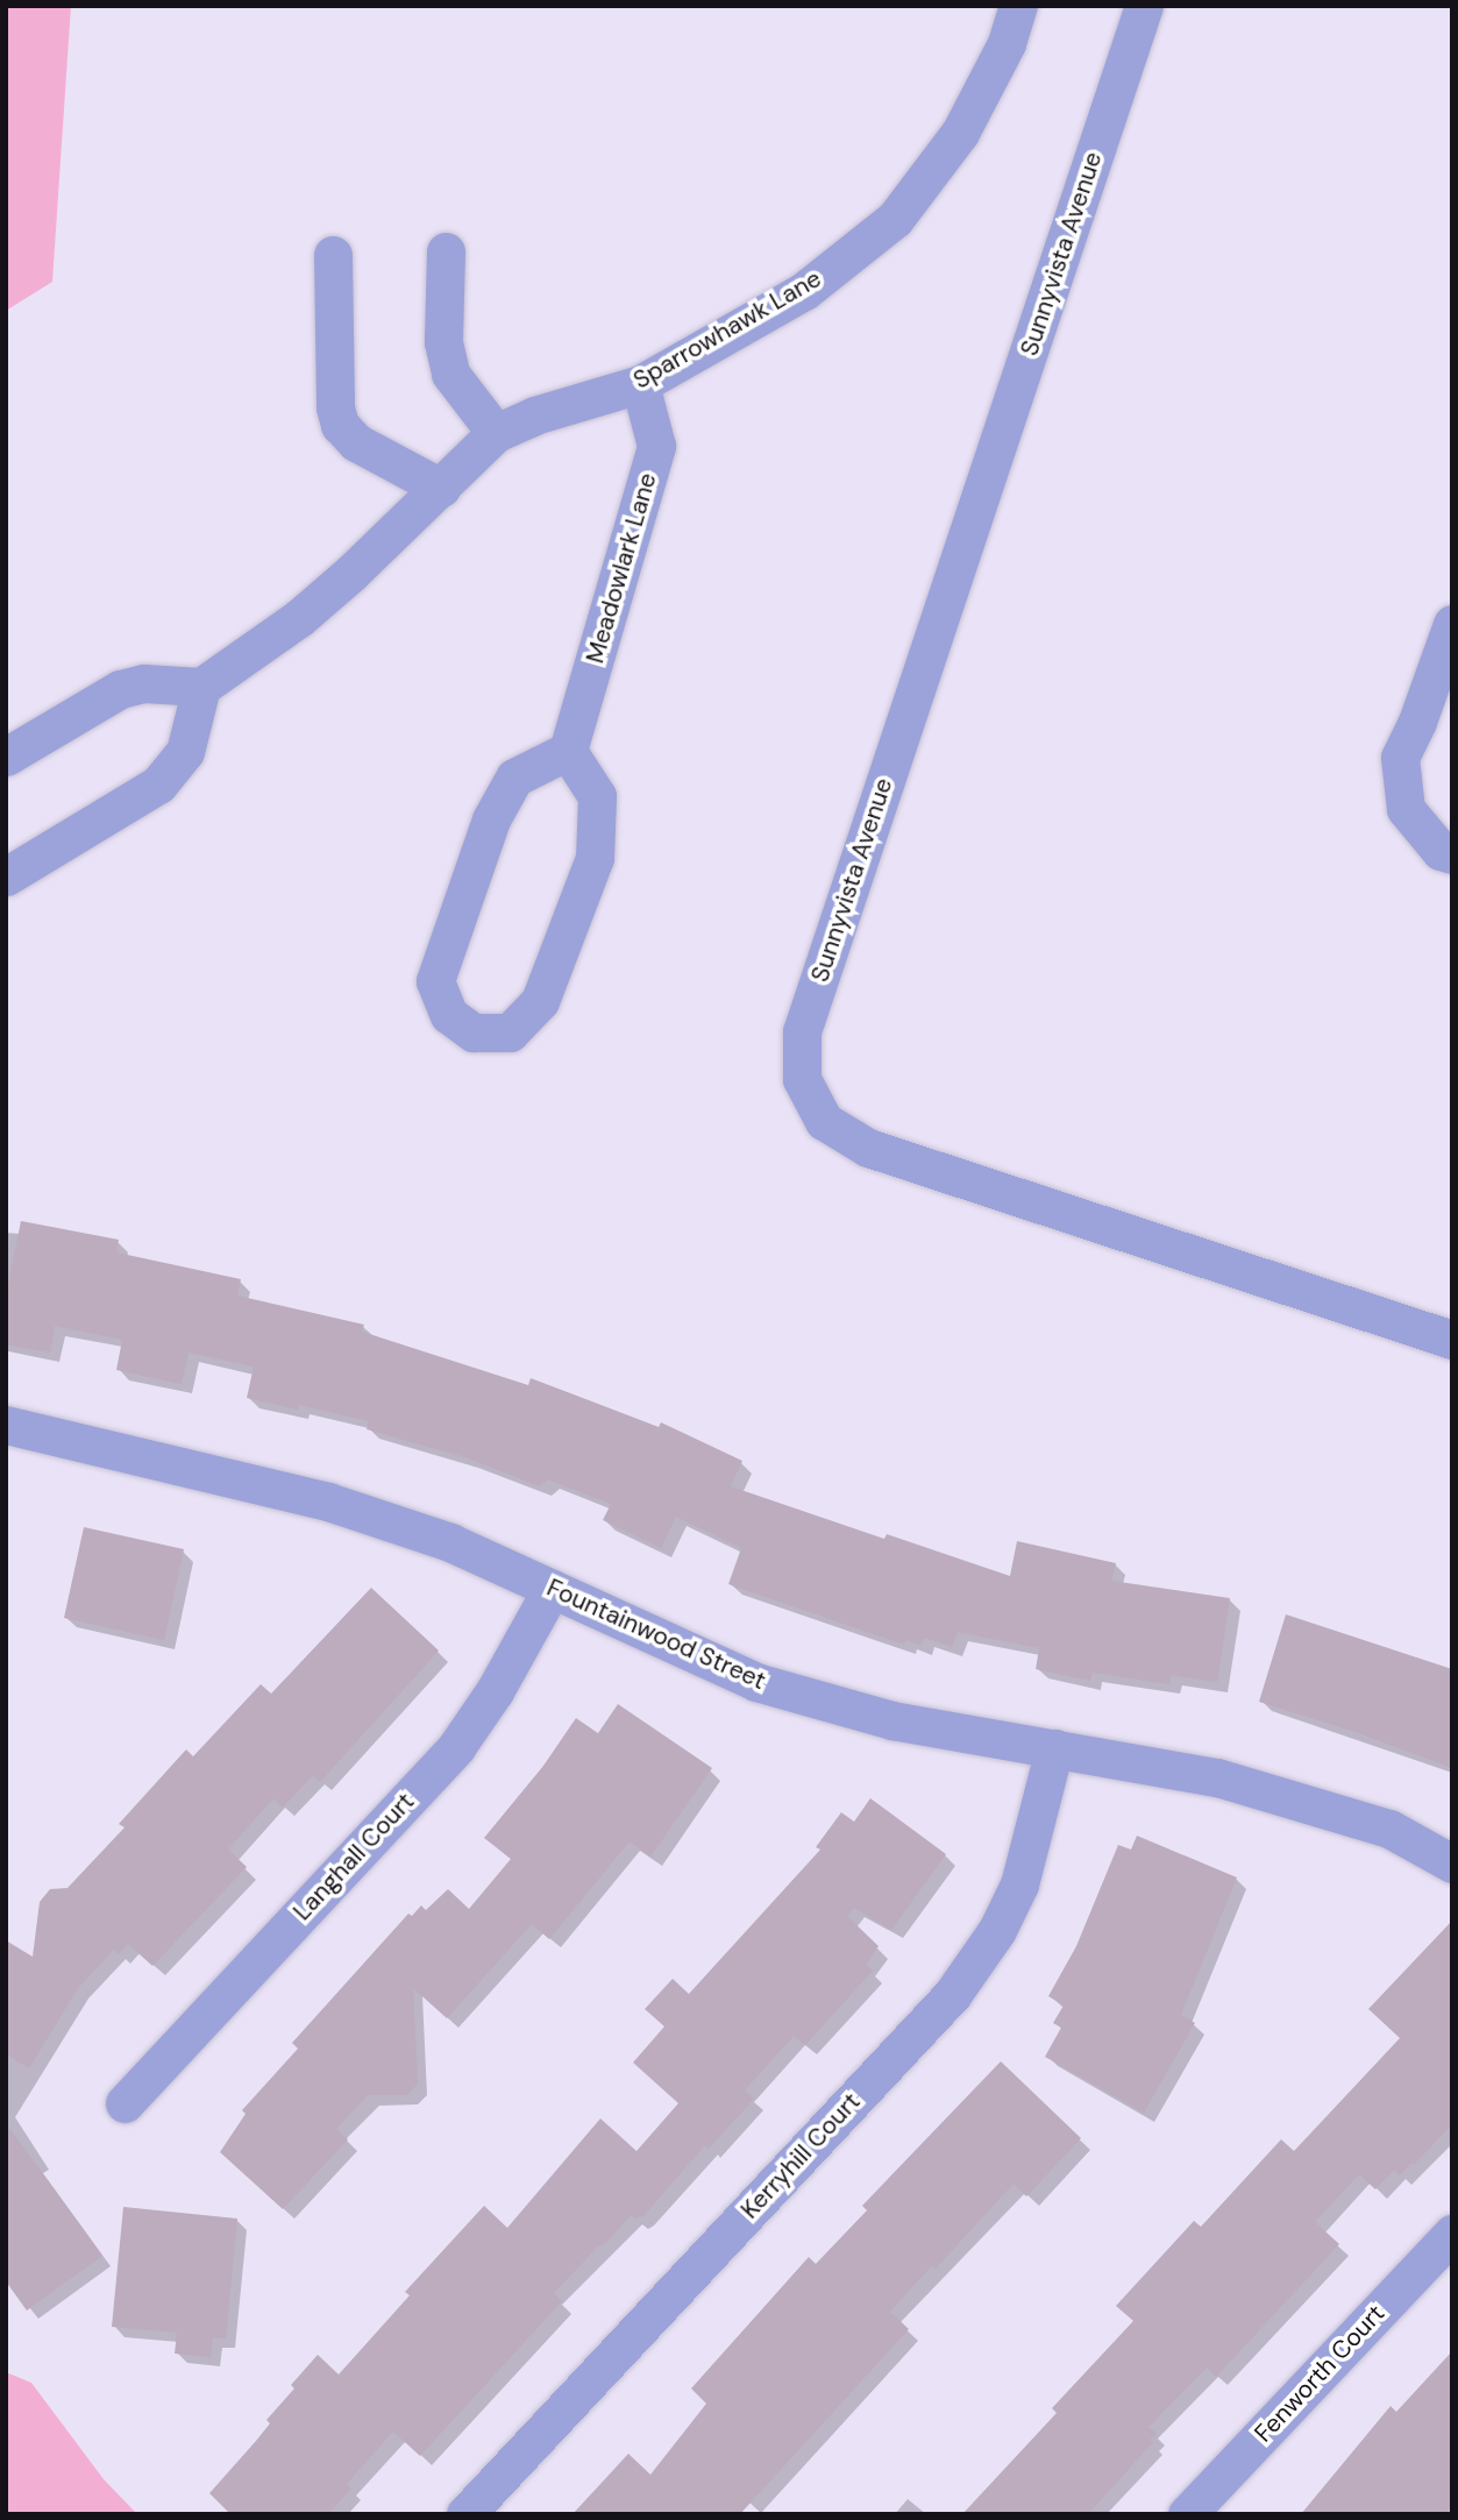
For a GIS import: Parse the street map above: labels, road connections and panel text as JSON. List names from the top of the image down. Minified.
{"streets":{"street":["Sunnyvista Avenue","Sparrowhawk Lane","Meadowlark Lane","Fountainwood Street","Langhall Court","Kerryhill Court","Fenworth Court"]},"crossings":[["Sparrowhawk Lane","Meadowlark Lane"],["Fountainwood Street","Langhall Court"],["Fountainwood Street","Kerryhill Court"]]}
